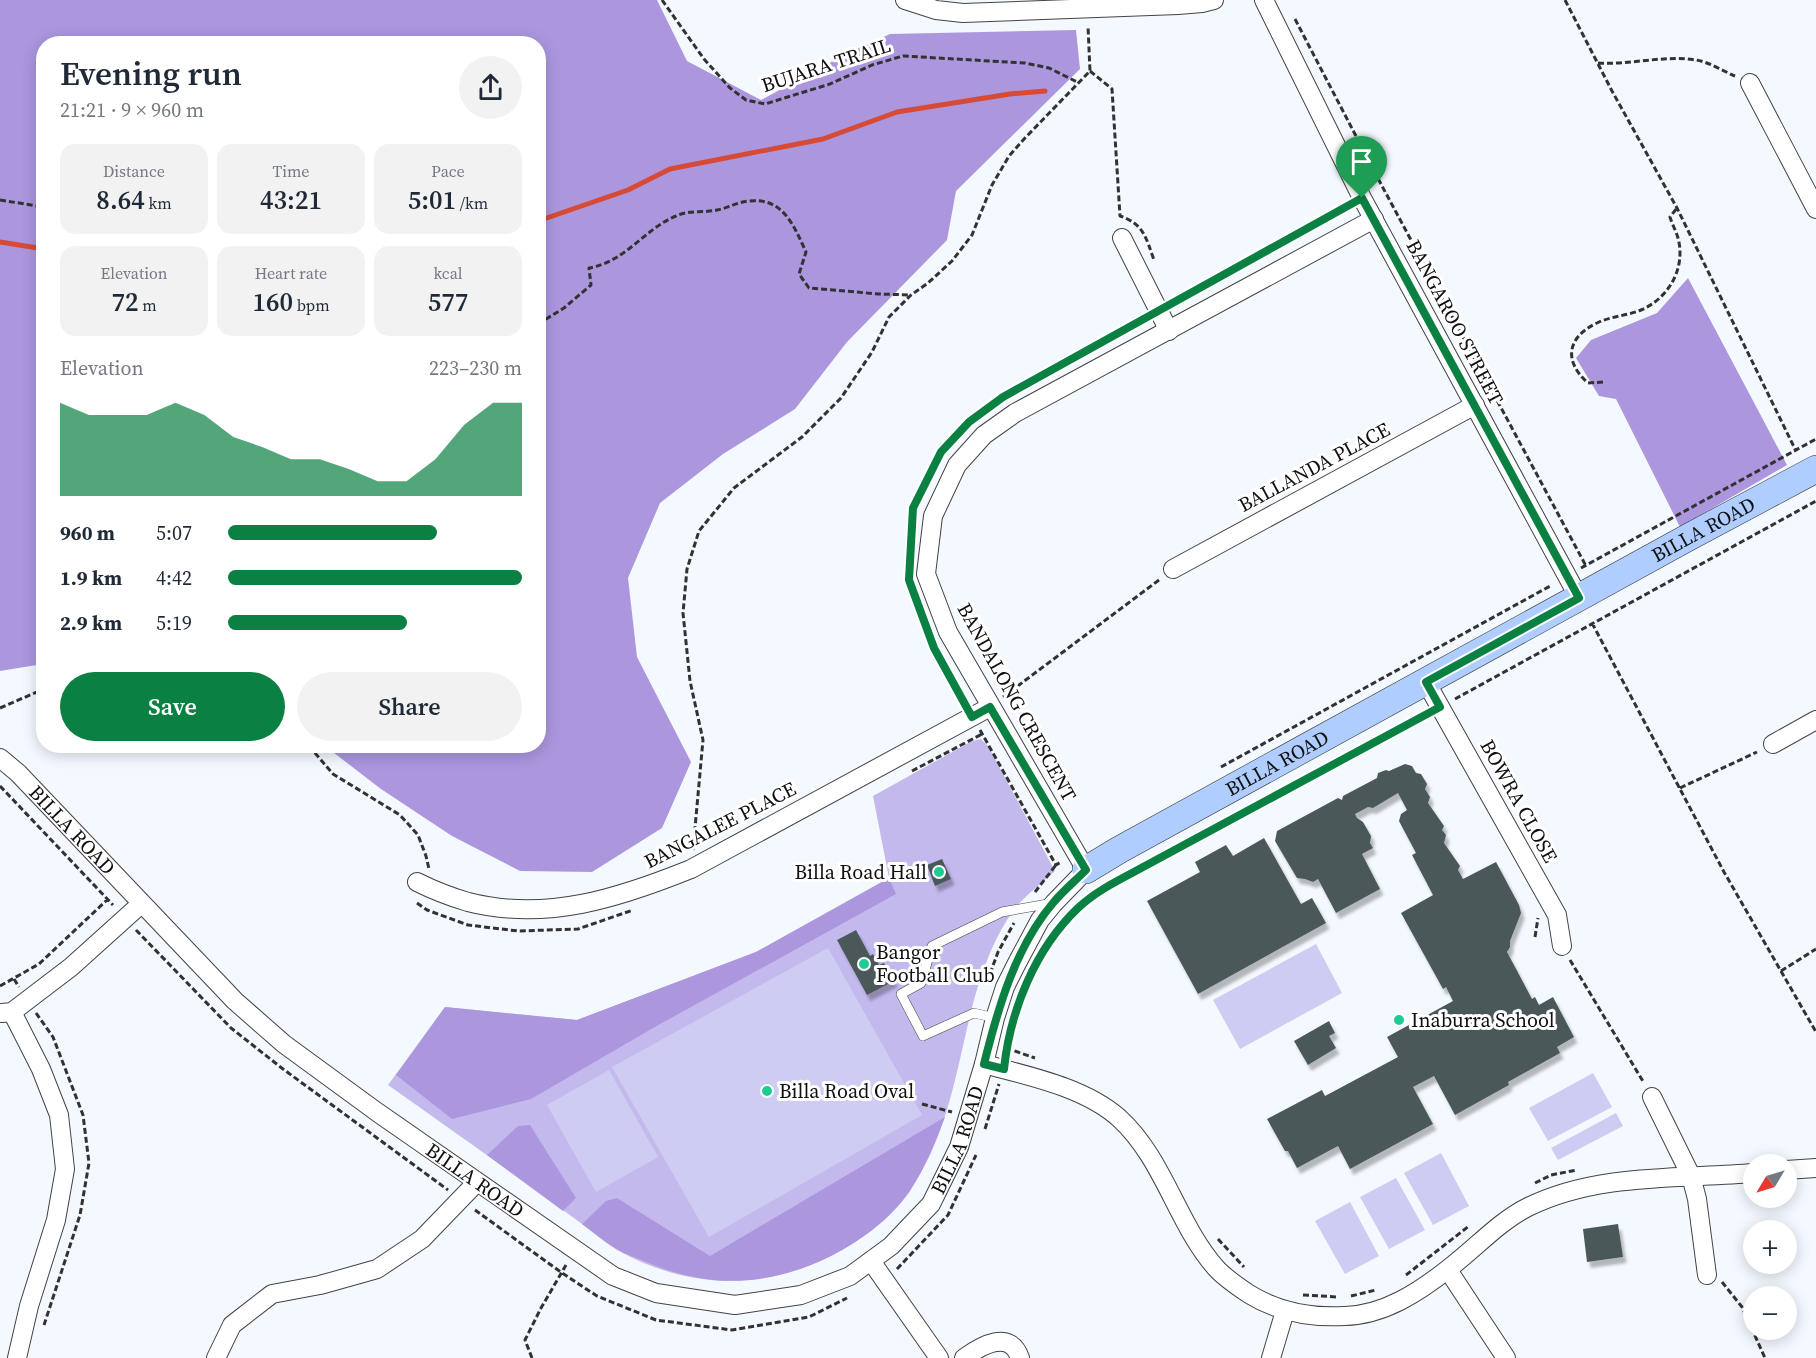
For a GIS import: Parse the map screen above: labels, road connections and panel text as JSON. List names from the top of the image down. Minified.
{"streets":{"street":["BANGAROO STREET","BALLANDA PLACE","BILLA ROAD","BANDALONG CRESCENT","BOWRA CLOSE","BANGALEE PLACE"],"path":["BUJARA TRAIL"]},"crossings":[["BANGAROO STREET","BALLANDA PLACE"],["BANGAROO STREET","BILLA ROAD"],["BANGAROO STREET","BANDALONG CRESCENT"],["BILLA ROAD","BANDALONG CRESCENT"],["BILLA ROAD","BOWRA CLOSE"],["BANDALONG CRESCENT","BANGALEE PLACE"]],"places":["Billa Road Hall","Bangor Football Club","Inaburra School","Billa Road Oval"],"north":"bottom left","page":{"heading":["Evening run","21:21 · 9 × 960 m"],"stats":[["Distance","8.64 km"],["Time","43:21"],["Pace","5:01 /km"],["Elevation","72 m"],["Heart rate","160 bpm"],["kcal","577"]],"chart":["Elevation","223–230 m"],"list":[{"name":"960 m","note":"5:07"},{"name":"1.9 km","note":"4:42"},{"name":"2.9 km","note":"5:19"}],"buttons":["Save","Share"],"map_buttons":["+","−"]}}
